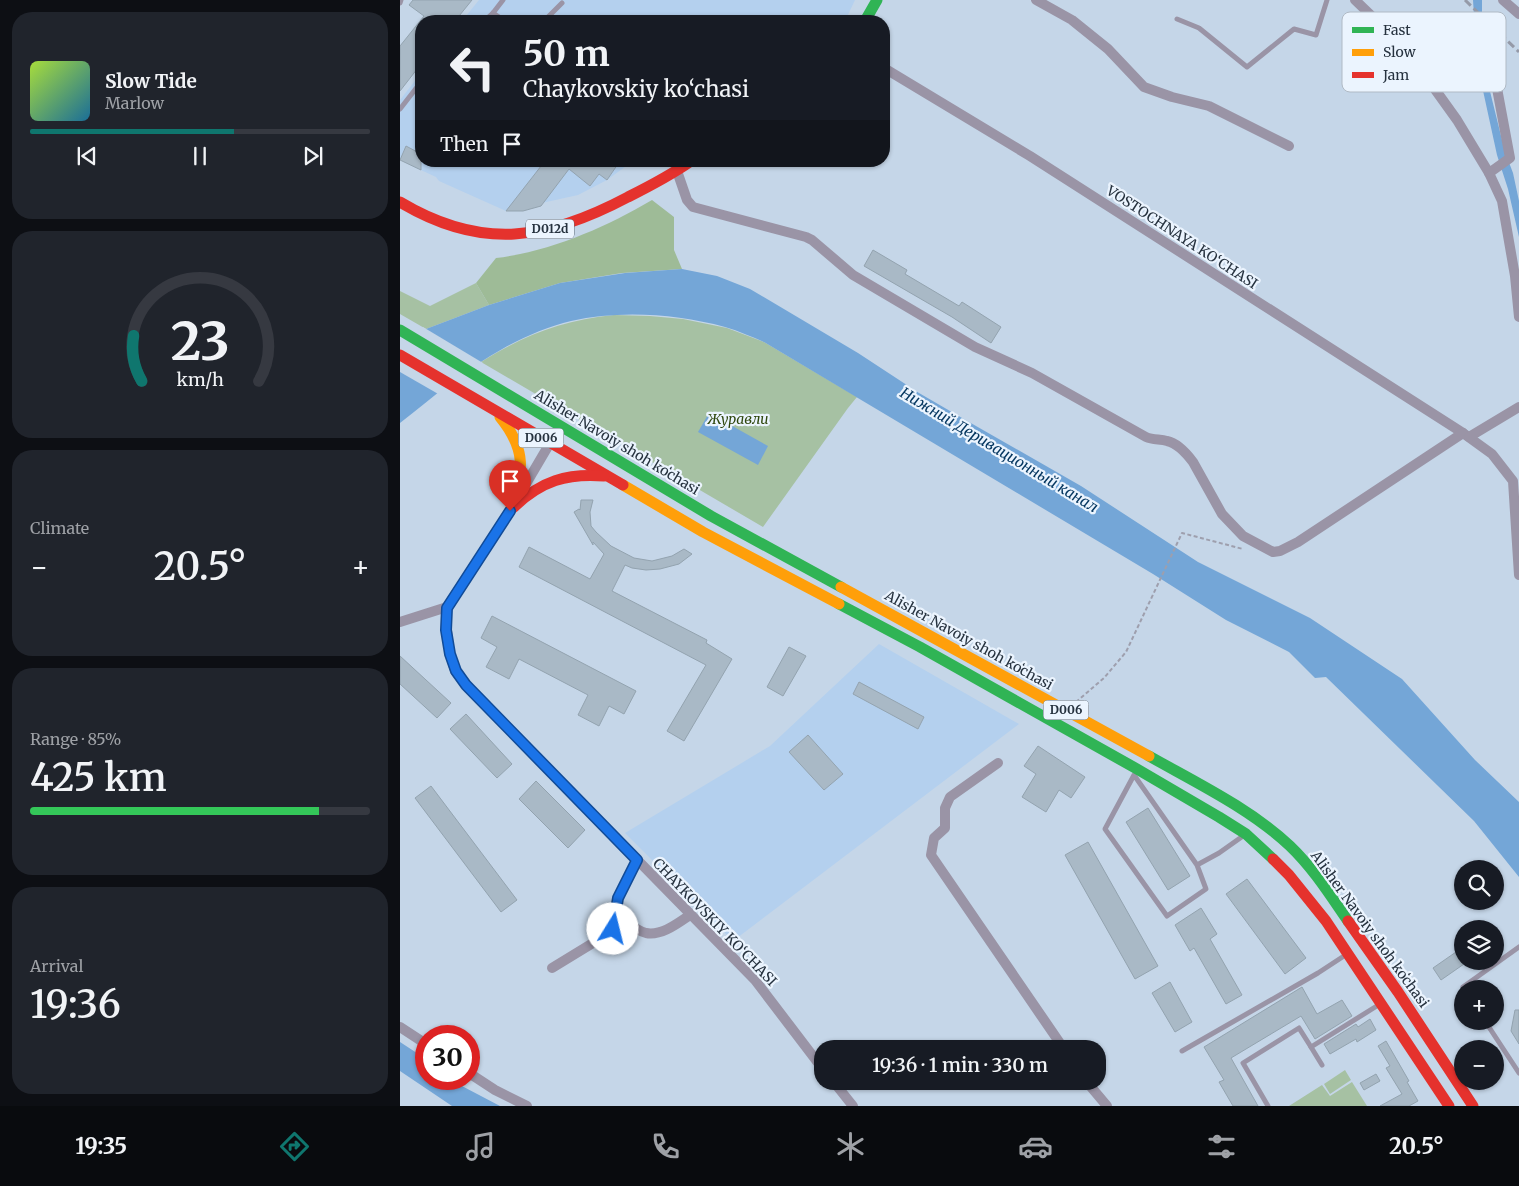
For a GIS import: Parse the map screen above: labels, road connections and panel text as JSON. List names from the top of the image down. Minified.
{"streets":{"main road":["D012d","D006","Alisher Navoiy shoh koʻchasi"],"street":["VOSTOCHNAYA KO‘CHASI","CHAYKOVSKIY KO‘CHASI"]},"water":["Нижний Деривационный канал"],"parks":["Журавли"],"legend":["Fast","Slow","Jam"],"page":{"turn":["50 m","Chaykovskiy ko‘chasi"],"song":["Slow Tide","Marlow"],"then":"Then","tile":["Climate",["Range · 85%","425 km"],["Arrival","19:36"]],"heat":["−","20.5°","+"],"map_buttons":["+","−"],"limit":"30","trip":"19:36 · 1 min · 330 m","tabs":["19:35","20.5°"],"gauge":["23","km/h"]}}
